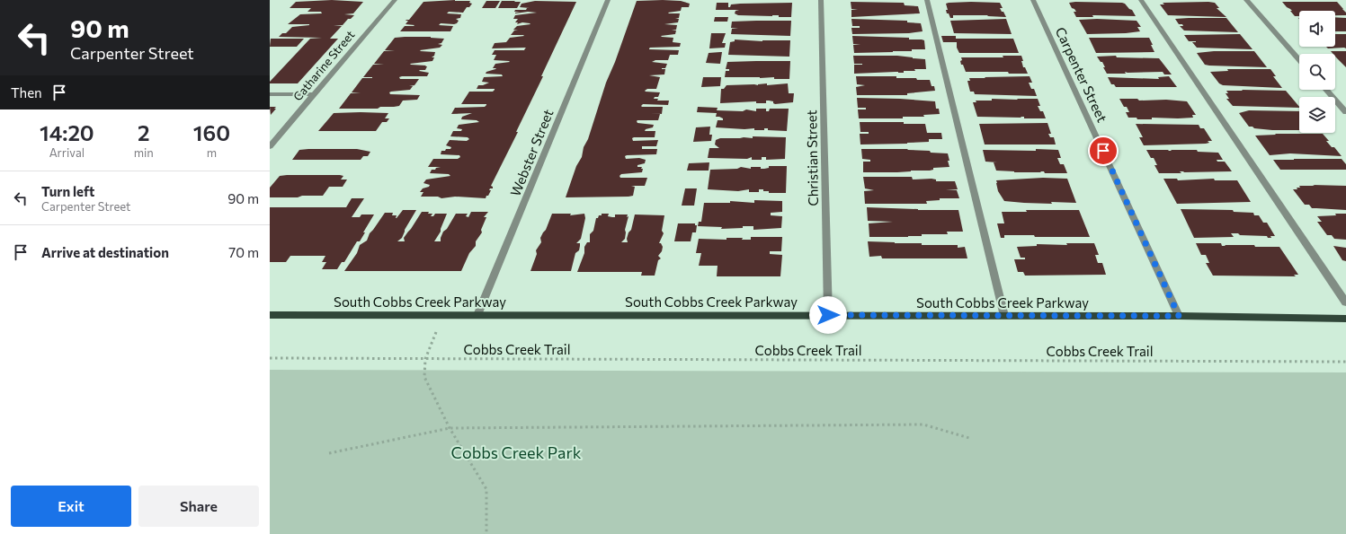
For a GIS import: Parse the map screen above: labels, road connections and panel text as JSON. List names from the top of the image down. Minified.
{"streets":{"main road":["South Cobbs Creek Parkway"],"street":["Catharine Street","Carpenter Street","Webster Street","Christian Street"],"path":["Cobbs Creek Trail"]},"crossings":[["Carpenter Street","South Cobbs Creek Parkway"],["Webster Street","South Cobbs Creek Parkway"],["Christian Street","South Cobbs Creek Parkway"]],"parks":["Cobbs Creek Park"],"page":{"turn":["90 m","Carpenter Street"],"then":"Then","eta":["14:20","Arrival","2","min","160","m"],"list":[{"name":"Turn left","note":"Carpenter Street","value":"90 m"},{"name":"Arrive at destination","value":"70 m"}],"buttons":["Exit","Share"]}}
